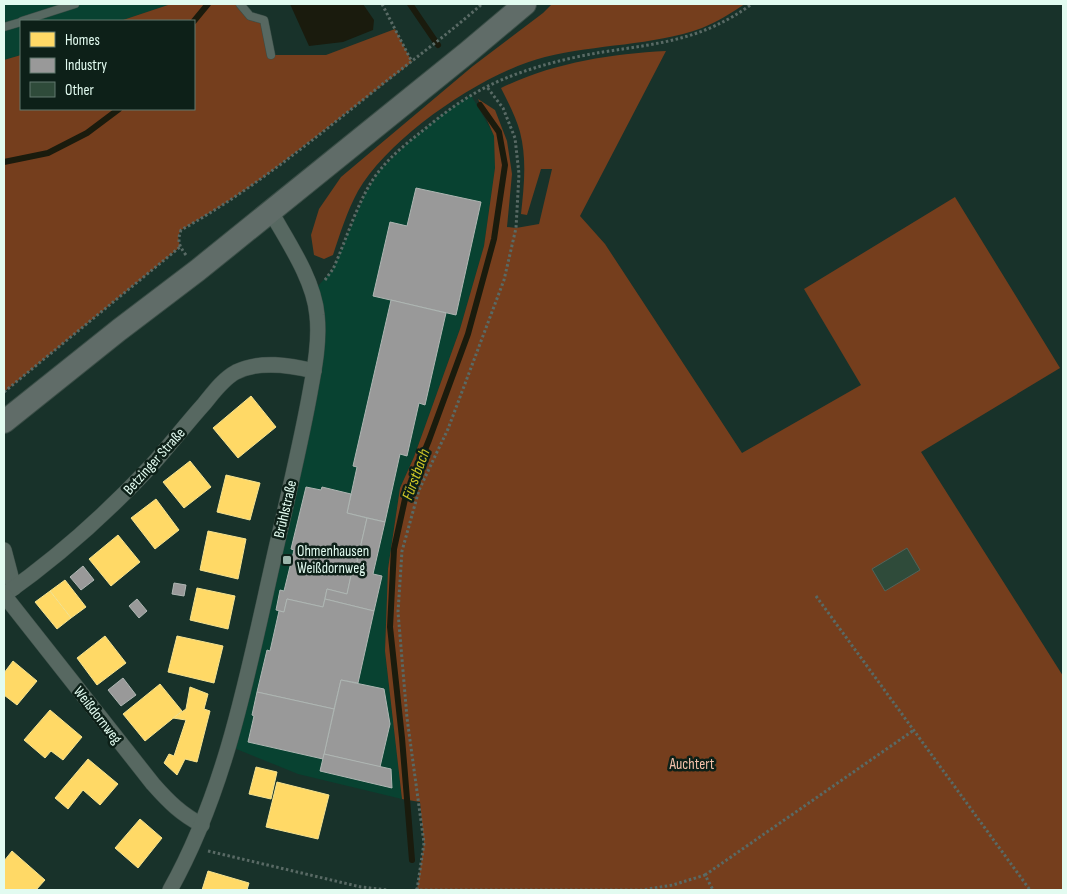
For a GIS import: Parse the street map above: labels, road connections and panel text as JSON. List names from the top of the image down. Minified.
{"streets":{"street":["Betzinger Straße","Brühlstraße","Weißdornweg"]},"crossings":[["Betzinger Straße","Brühlstraße"],["Betzinger Straße","Weißdornweg"],["Brühlstraße","Weißdornweg"]],"water":["Fürstbach"],"parks":["Auchtert"],"places":{"transit":["Ohmenhausen Weißdornweg"]},"legend":["Homes","Industry","Other"]}
